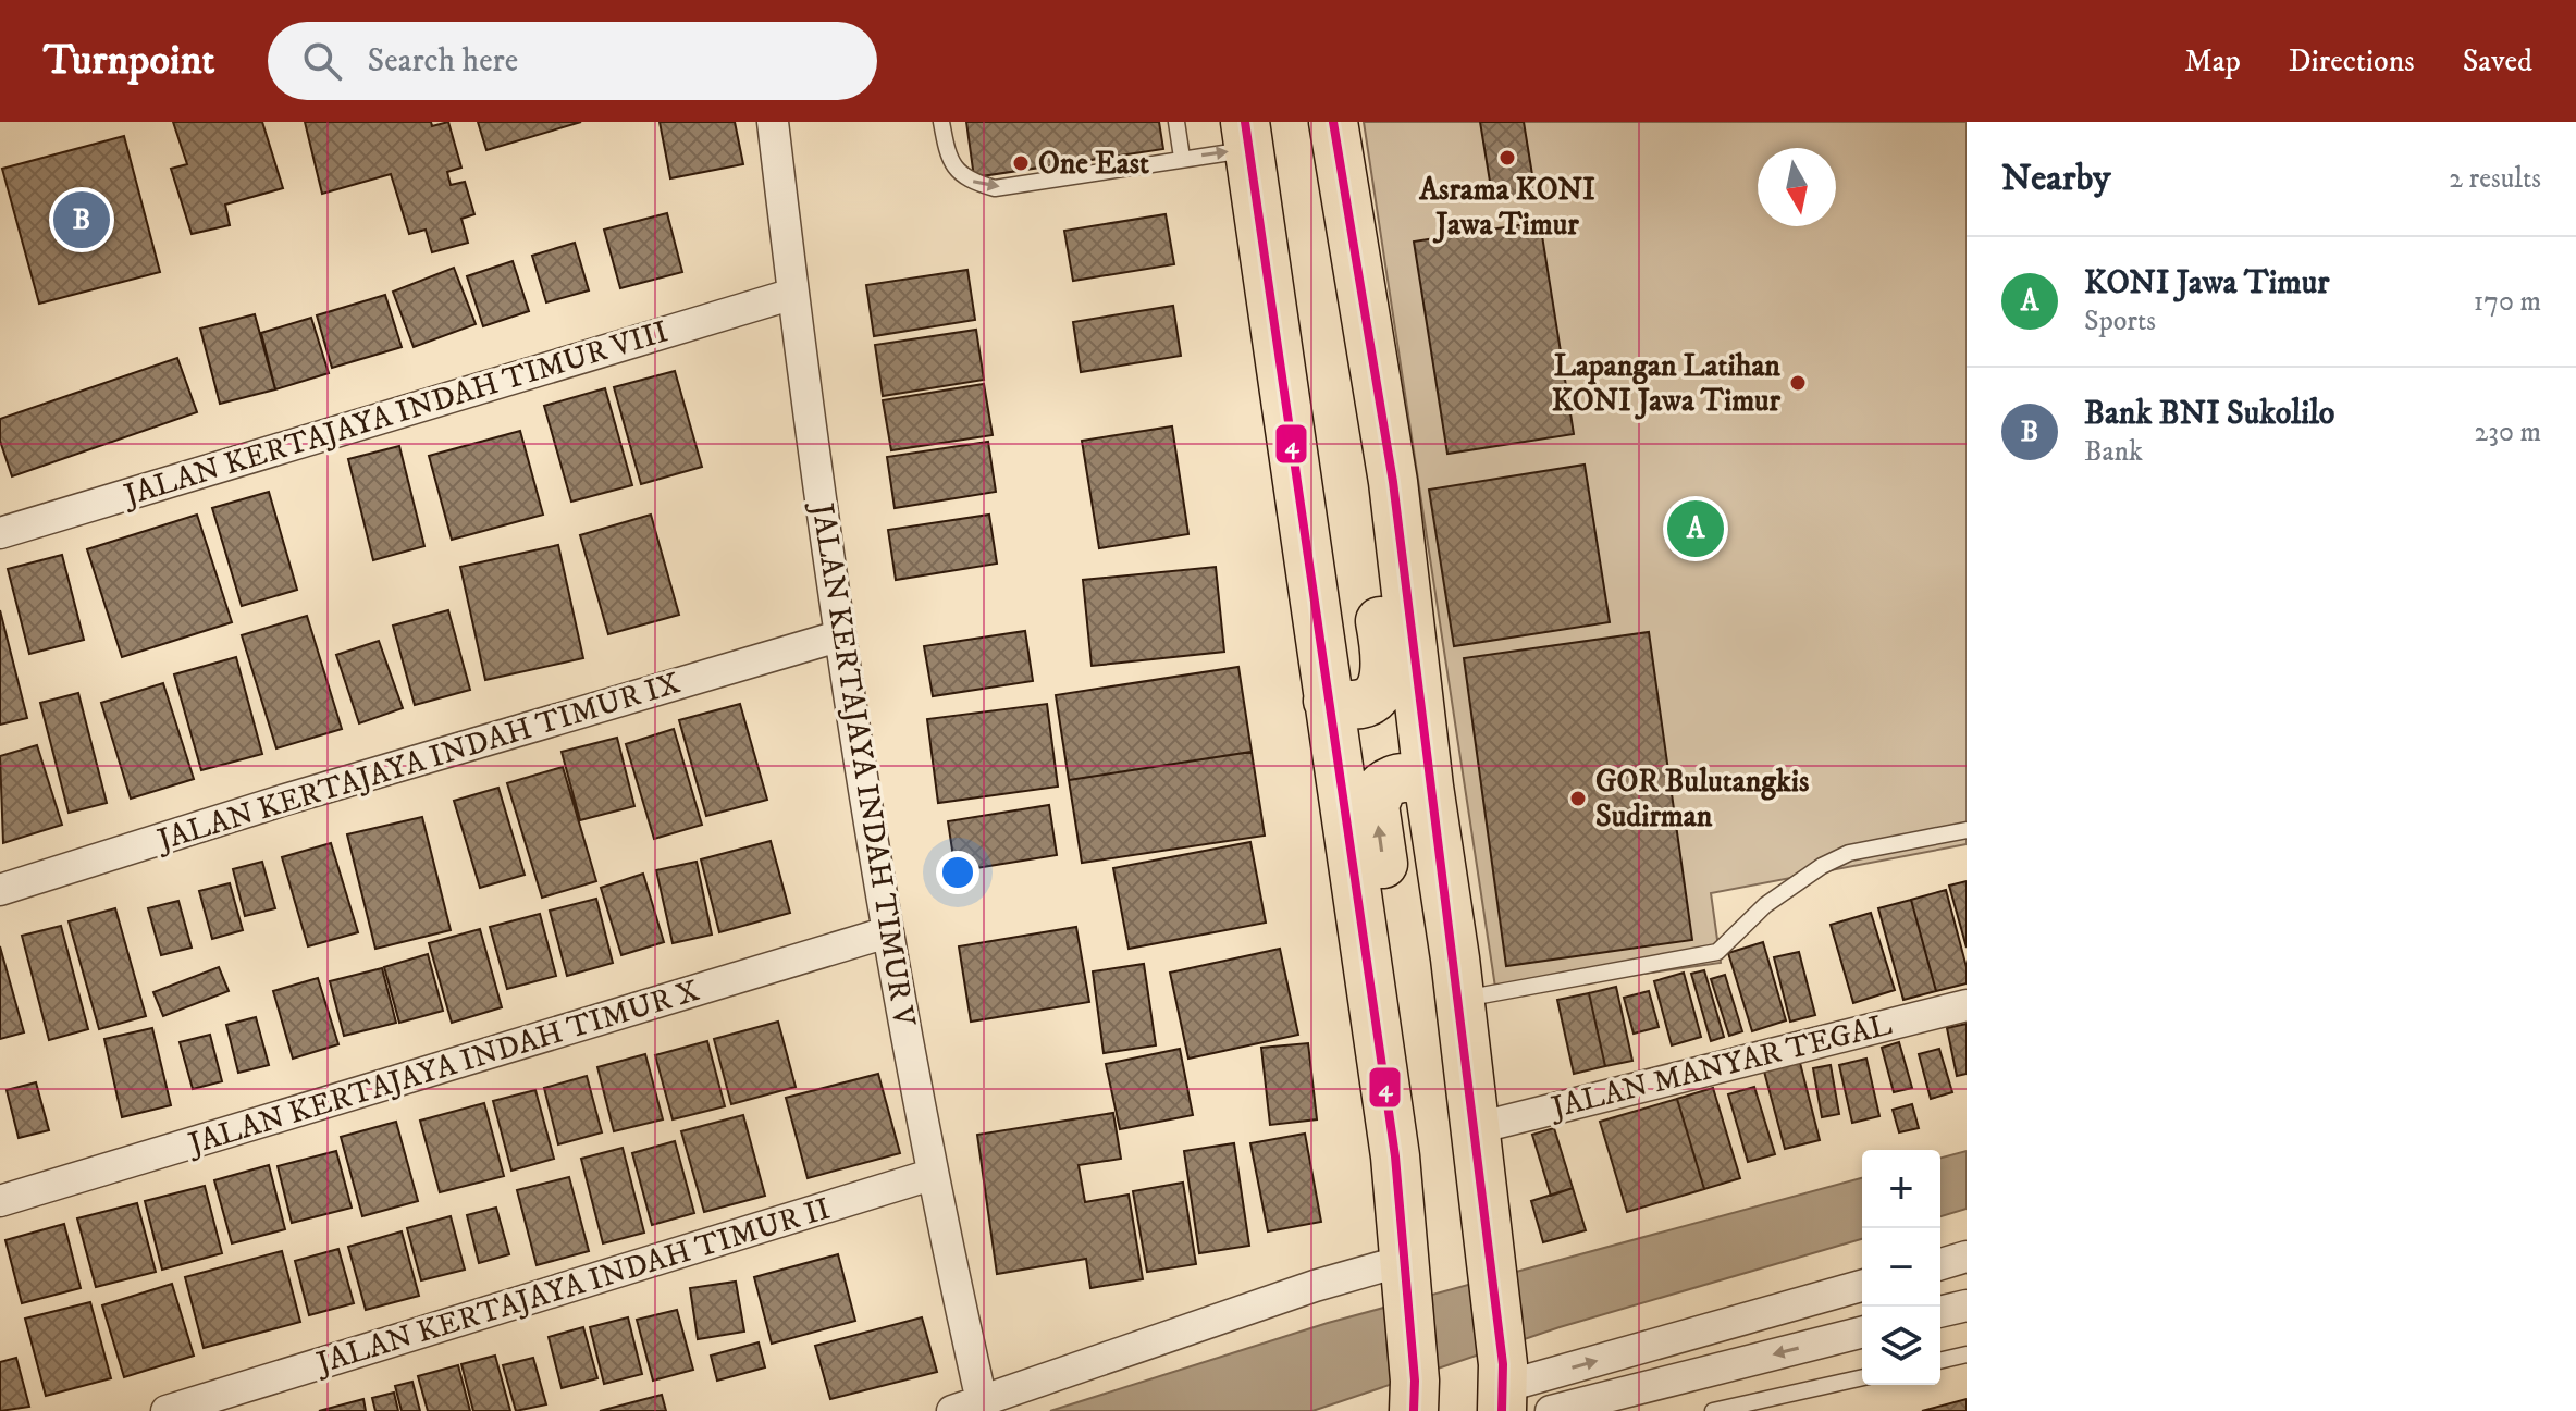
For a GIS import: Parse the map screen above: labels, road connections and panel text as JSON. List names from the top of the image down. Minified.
{"streets":{"street":["JALAN KERTAJAYA INDAH TIMUR VIII","JALAN KERTAJAYA INDAH TIMUR IX","JALAN KERTAJAYA INDAH TIMUR V","JALAN MANYAR TEGAL","JALAN KERTAJAYA INDAH TIMUR X","JALAN KERTAJAYA INDAH TIMUR II"]},"crossings":[["JALAN KERTAJAYA INDAH TIMUR VIII","JALAN KERTAJAYA INDAH TIMUR V"],["JALAN KERTAJAYA INDAH TIMUR IX","JALAN KERTAJAYA INDAH TIMUR V"],["JALAN KERTAJAYA INDAH TIMUR V","JALAN KERTAJAYA INDAH TIMUR X"],["JALAN KERTAJAYA INDAH TIMUR V","JALAN KERTAJAYA INDAH TIMUR II"]],"places":["Asrama KONI Jawa Timur","One East","Lapangan Latihan KONI Jawa Timur","GOR Bulutangkis Sudirman"],"lines":["transit line 4"],"north":"bottom","page":{"header":"Turnpoint","search":"Search here","nav":["Map","Directions","Saved"],"heading":["Nearby","2 results"],"pins":["B","A"],"list":[{"mark":"A","name":"KONI Jawa Timur","note":"Sports","value":"170 m"},{"mark":"B","name":"Bank BNI Sukolilo","note":"Bank","value":"230 m"}],"map_buttons":["+","−"]}}
